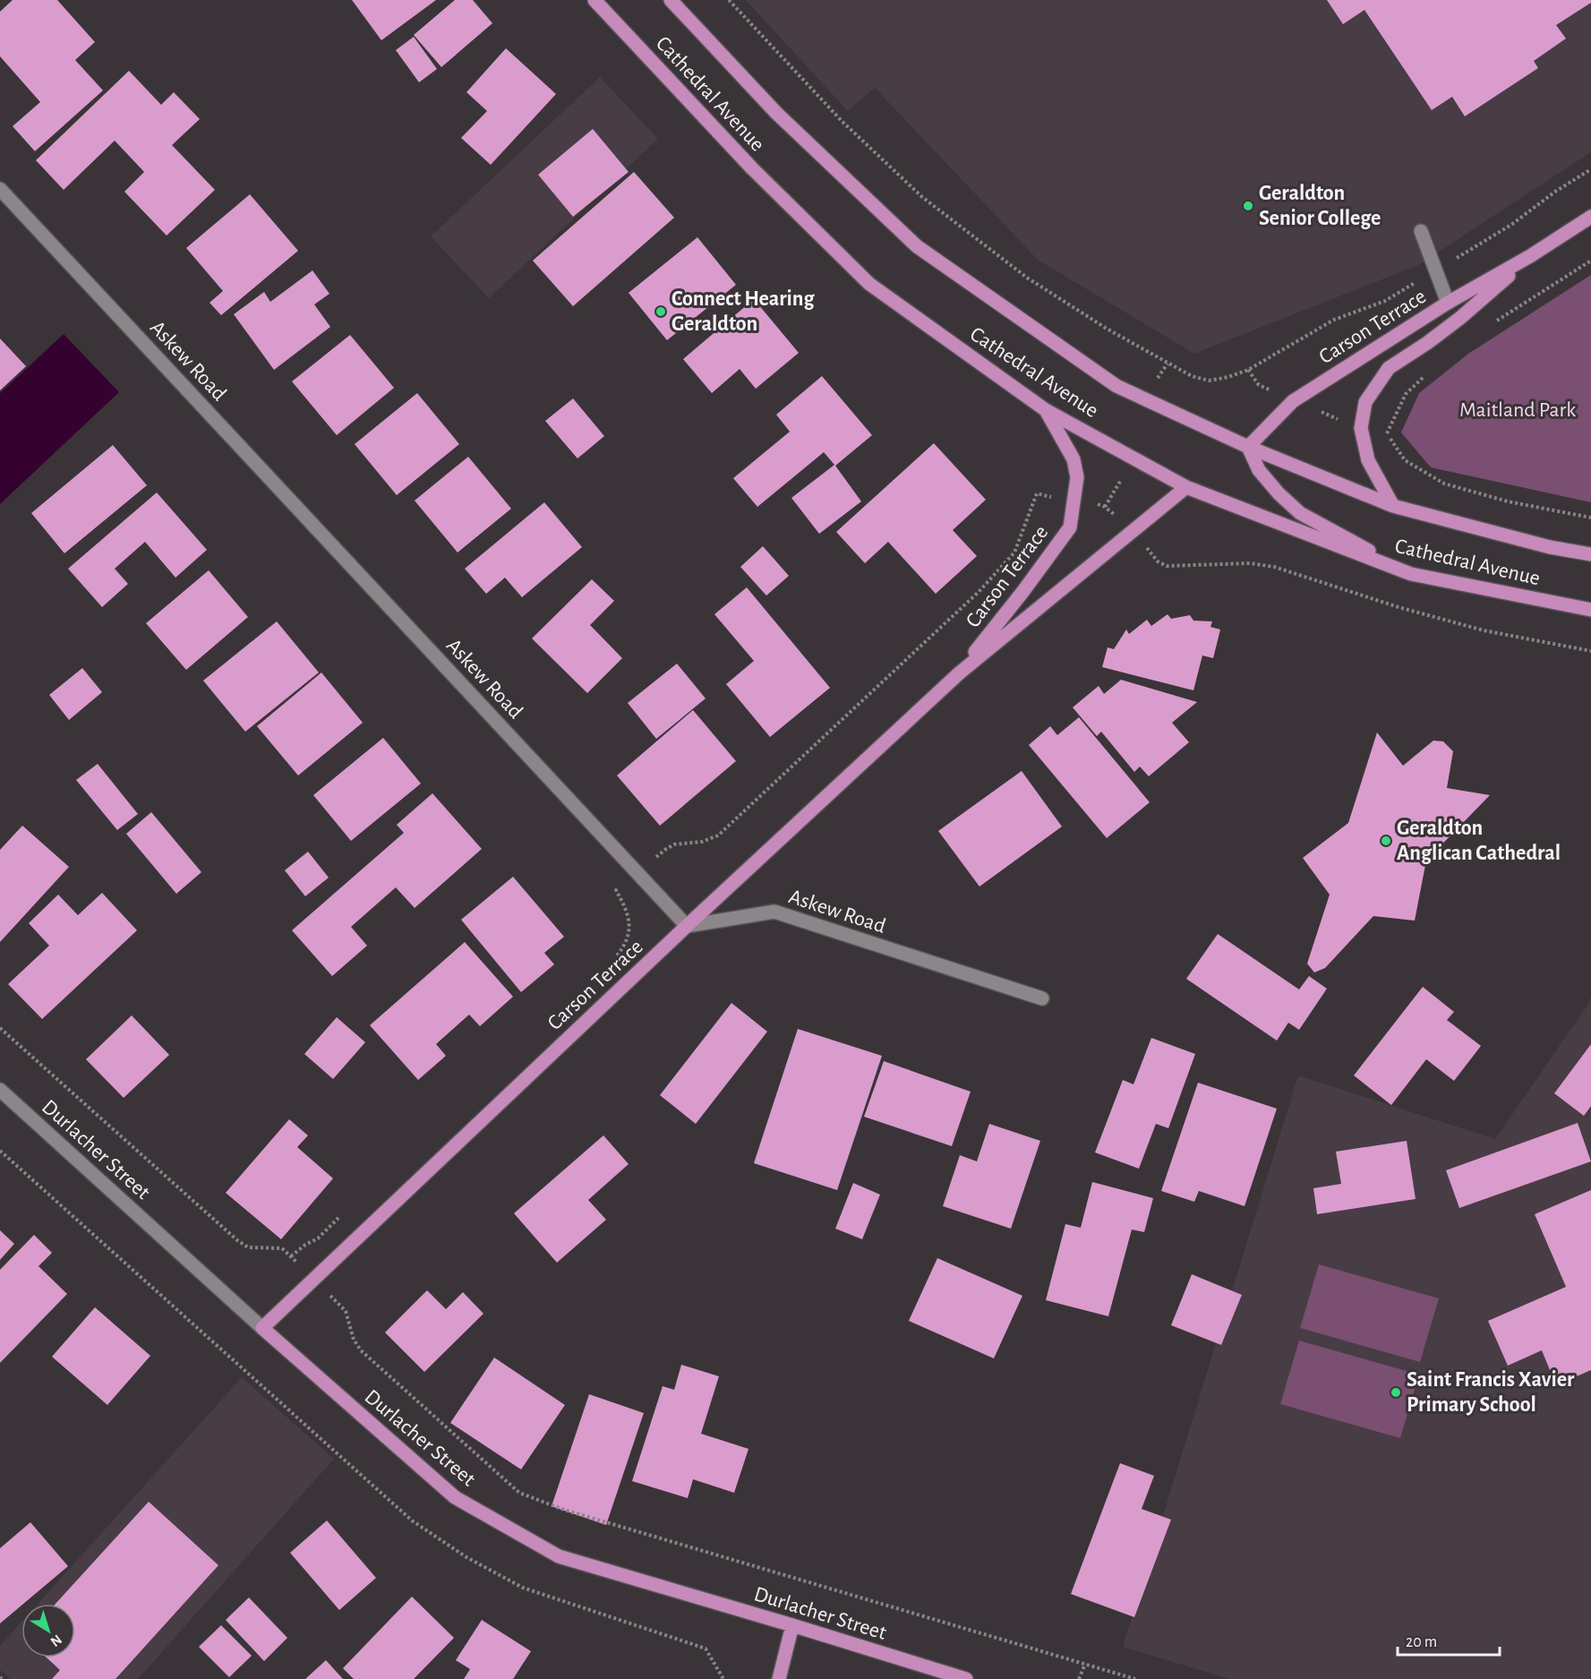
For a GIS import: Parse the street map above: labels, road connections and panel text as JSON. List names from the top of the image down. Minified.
{"streets":{"main road":["Cathedral Avenue","Carson Terrace","Durlacher Street"],"street":["Askew Road"]},"crossings":[["Cathedral Avenue","Carson Terrace"],["Carson Terrace","Askew Road"],["Carson Terrace","Durlacher Street"]],"parks":["Maitland Park"],"places":["Geraldton Senior College","Connect Hearing Geraldton","Geraldton Anglican Cathedral","Saint Francis Xavier Primary School"],"scale_bar":"20 m","north":"bottom right"}
